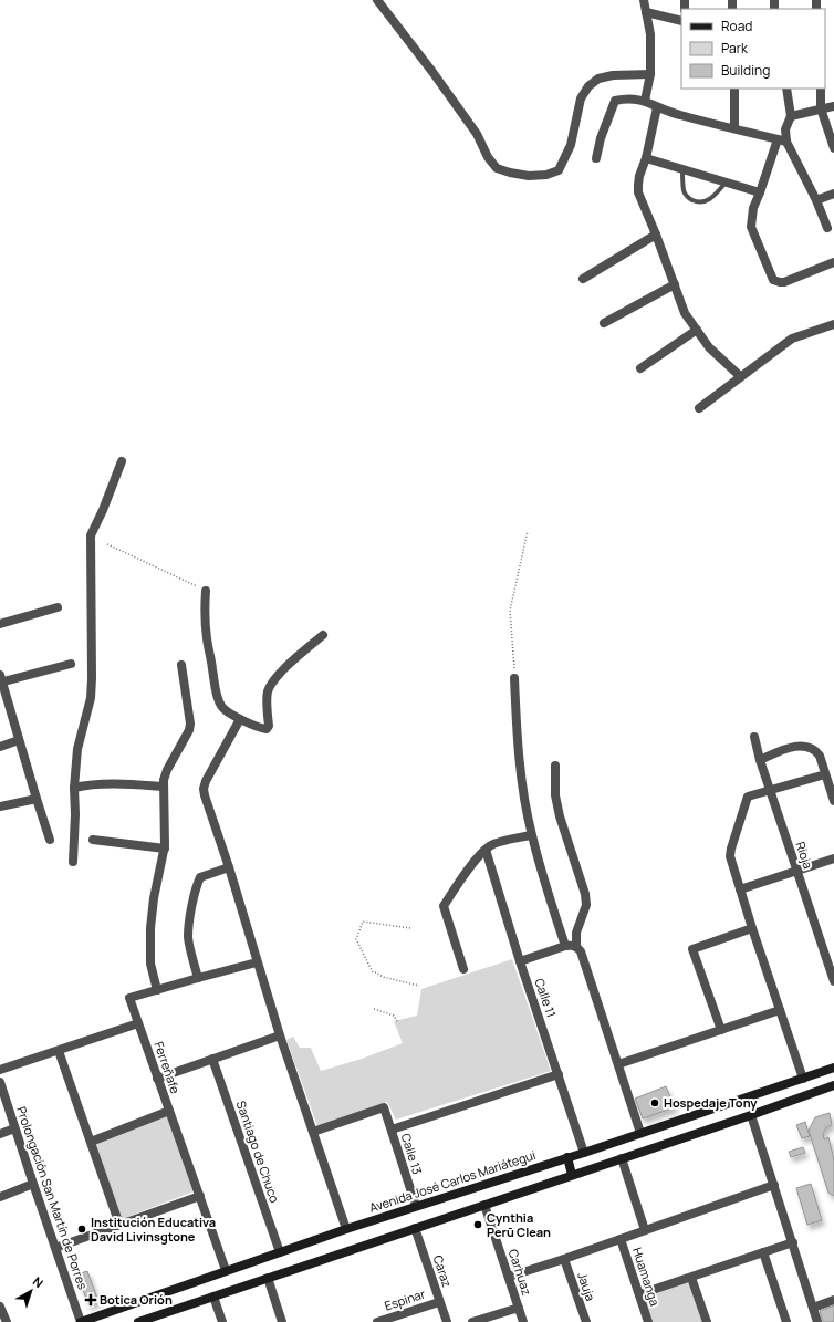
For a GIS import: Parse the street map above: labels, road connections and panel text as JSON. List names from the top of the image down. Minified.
{"streets":{"main road":["Avenida José Carlos Mariátegui"],"street":["Rioja","Calle 11","Ferreñafe","Santiago de Chuco","Calle 13","Prolongación San Martín de Porres","Caraz","Carhuaz","Huamanga","Jauja","Espinar"]},"crossings":[["Calle 11","Avenida José Carlos Mariátegui"],["Ferreñafe","Avenida José Carlos Mariátegui"],["Santiago de Chuco","Avenida José Carlos Mariátegui"],["Calle 13","Avenida José Carlos Mariátegui"],["Avenida José Carlos Mariátegui","Prolongación San Martín de Porres"],["Caraz","Espinar"]],"places":{"other":["Hospedaje Tony","Cynthia Perū Clean","Institución Educativa David Livinsgtone"],"health":["Botica Orión"]},"legend":["Road","Park","Building"],"north":"top right"}
